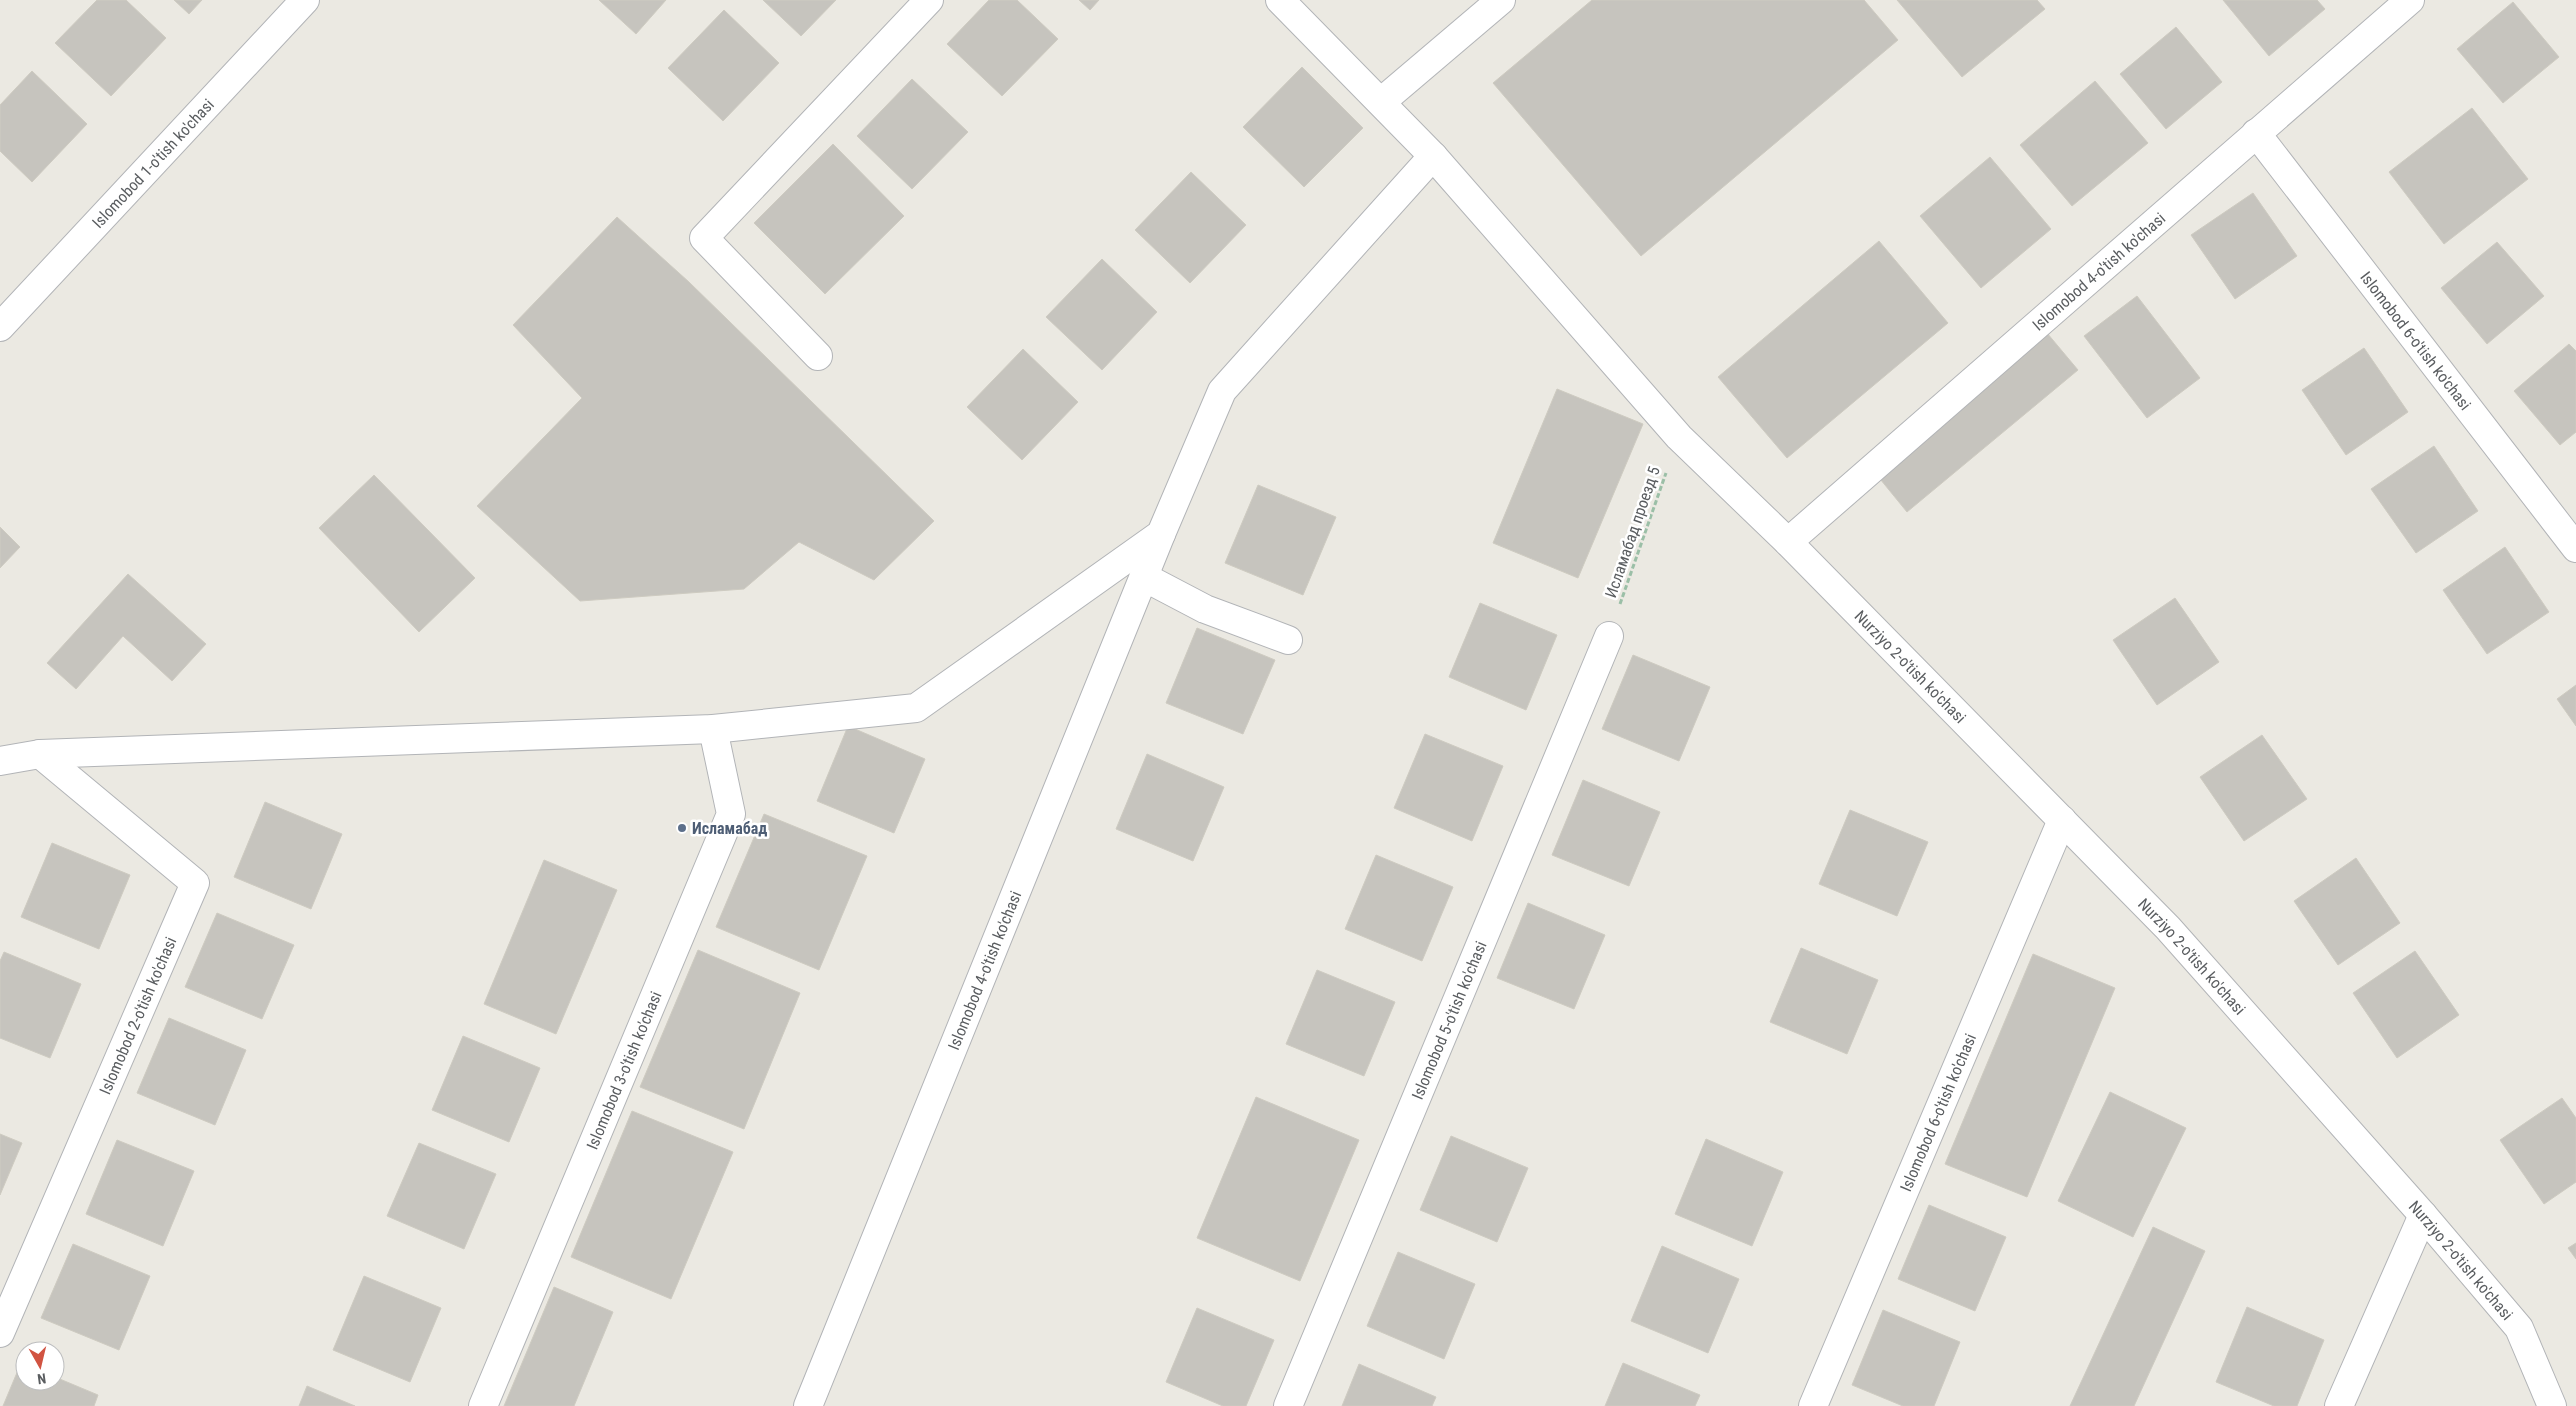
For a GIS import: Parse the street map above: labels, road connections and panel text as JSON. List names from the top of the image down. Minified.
{"streets":{"street":["Islomobod 1-o'tish ko'chasi","Islomobod 4-o'tish ko'chasi","Islomobod 6-o'tish ko'chasi","Nurziyo 2-o'tish ko'chasi","Islomobod 2-o'tish ko'chasi","Islomobod 5-o'tish ko'chasi","Islomobod 3-o'tish ko'chasi"],"path":["Исламабад проезд 5"]},"crossings":[["Islomobod 4-o'tish ko'chasi","Islomobod 6-o'tish ko'chasi"],["Islomobod 4-o'tish ko'chasi","Nurziyo 2-o'tish ko'chasi"],["Islomobod 6-o'tish ko'chasi","Nurziyo 2-o'tish ko'chasi"],["Исламабад проезд 5","Nurziyo 2-o'tish ko'chasi"],["Исламабад проезд 5","Islomobod 5-o'tish ko'chasi"]],"places":["Исламабад"],"north":"bottom"}
